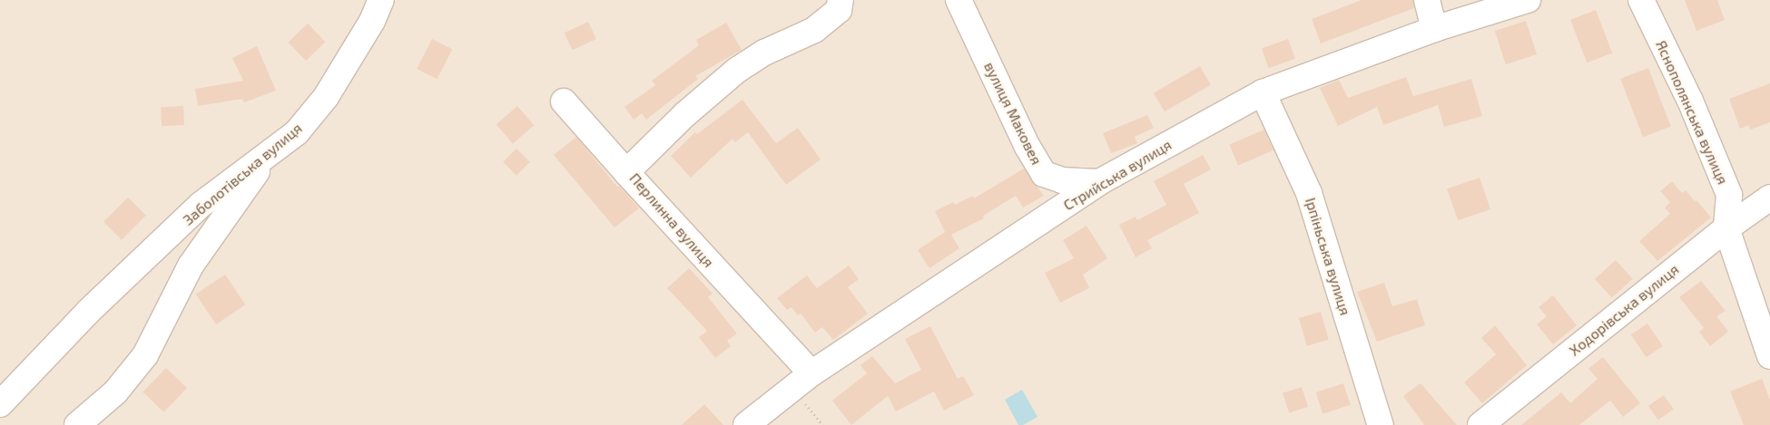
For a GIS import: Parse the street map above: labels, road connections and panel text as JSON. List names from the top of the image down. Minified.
{"streets":{"street":["Яснополянська вулиця","вулиця Маковея","Заболотівська вулиця","Стрийська вулиця","Перлинна вулиця","Ірпіньська вулиця","Ходорівська вулиця"]},"crossings":[["Яснополянська вулиця","Ходорівська вулиця"],["вулиця Маковея","Стрийська вулиця"],["Стрийська вулиця","Перлинна вулиця"],["Стрийська вулиця","Ірпіньська вулиця"]]}
